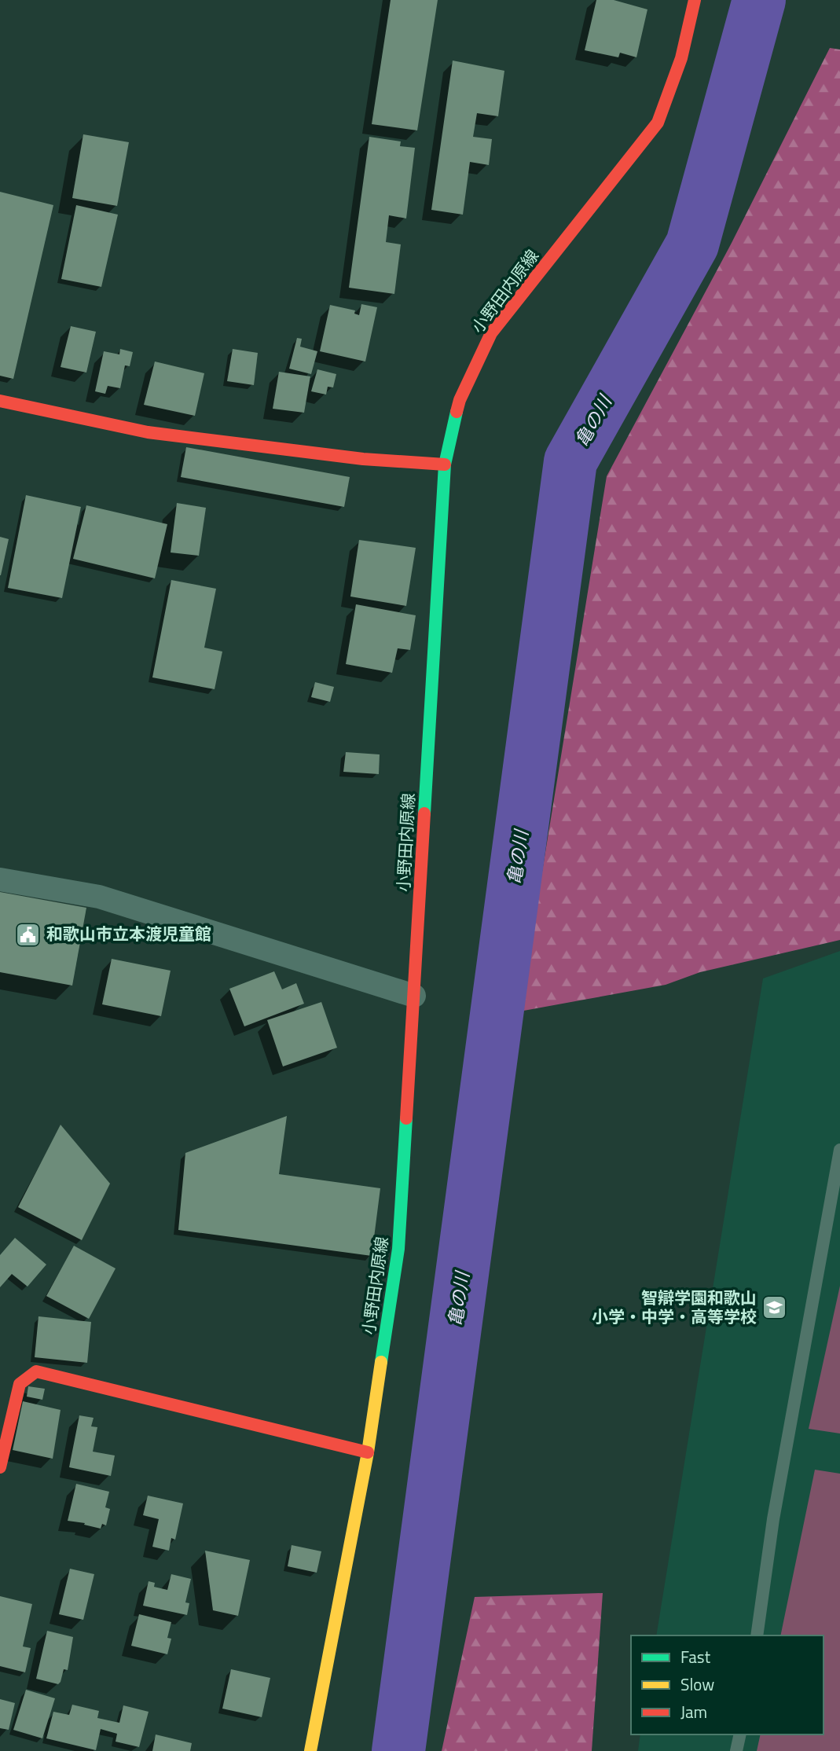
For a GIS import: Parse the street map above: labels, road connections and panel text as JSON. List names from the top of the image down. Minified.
{"streets":{"main road":["小野田内原線"]},"water":["亀の川"],"places":{"public building":["和歌山市立本渡児童館"],"school or university":["智辯学園和歌山 小学・中学・高等学校"]},"legend":["Fast","Slow","Jam"]}
